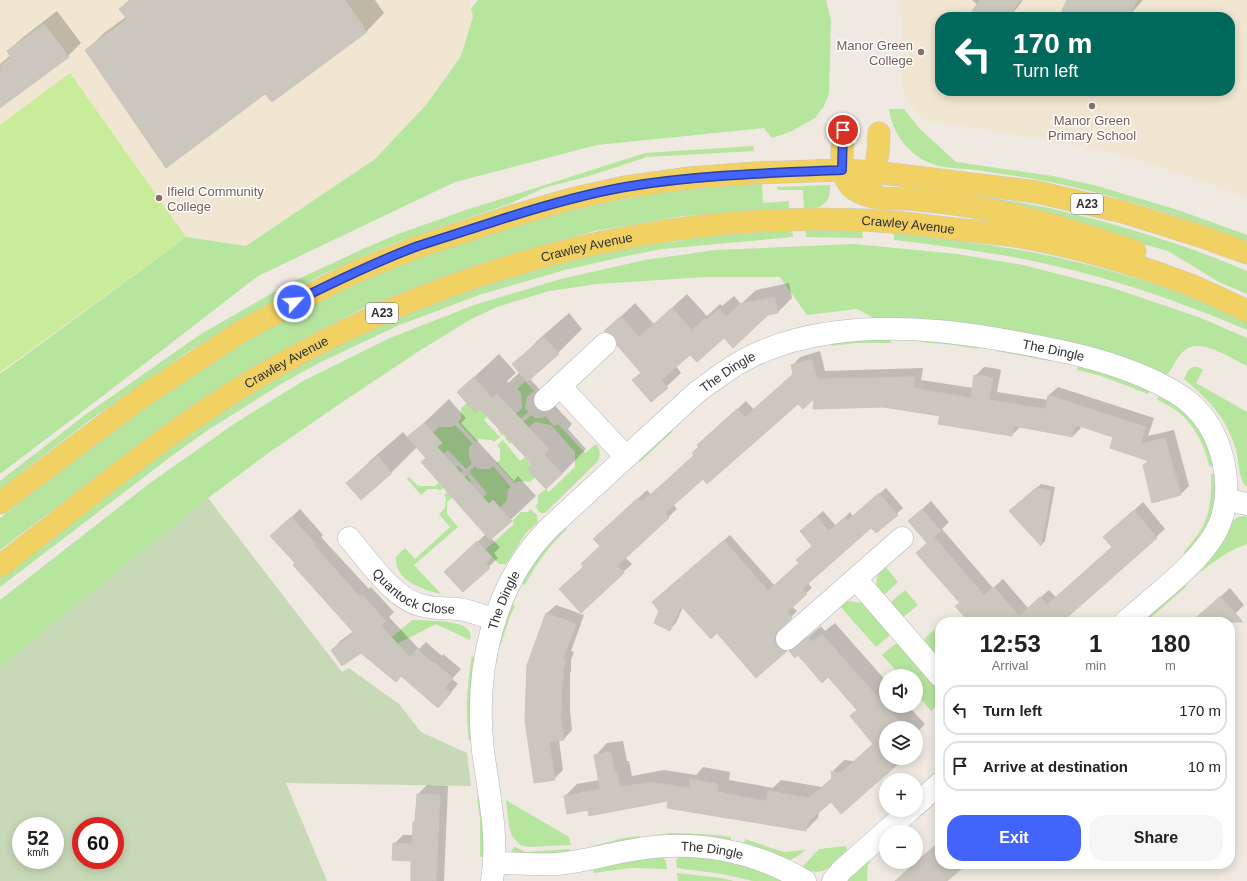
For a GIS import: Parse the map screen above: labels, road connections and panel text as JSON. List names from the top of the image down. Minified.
{"streets":{"main road":["A23","Crawley Avenue"],"street":["The Dingle","Quantock Close"]},"crossings":[["The Dingle","Quantock Close"]],"places":["Manor Green College","Manor Green Primary School","Ifield Community College"],"page":{"turn":["170 m","Turn left"],"eta":["12:53","Arrival","1","min","180","m"],"map_buttons":["+","−"],"list":[{"name":"Turn left","value":"170 m"},{"name":"Arrive at destination","value":"10 m"}],"buttons":["Exit","Share"],"speed":"52 km/h","limit":"60"}}
